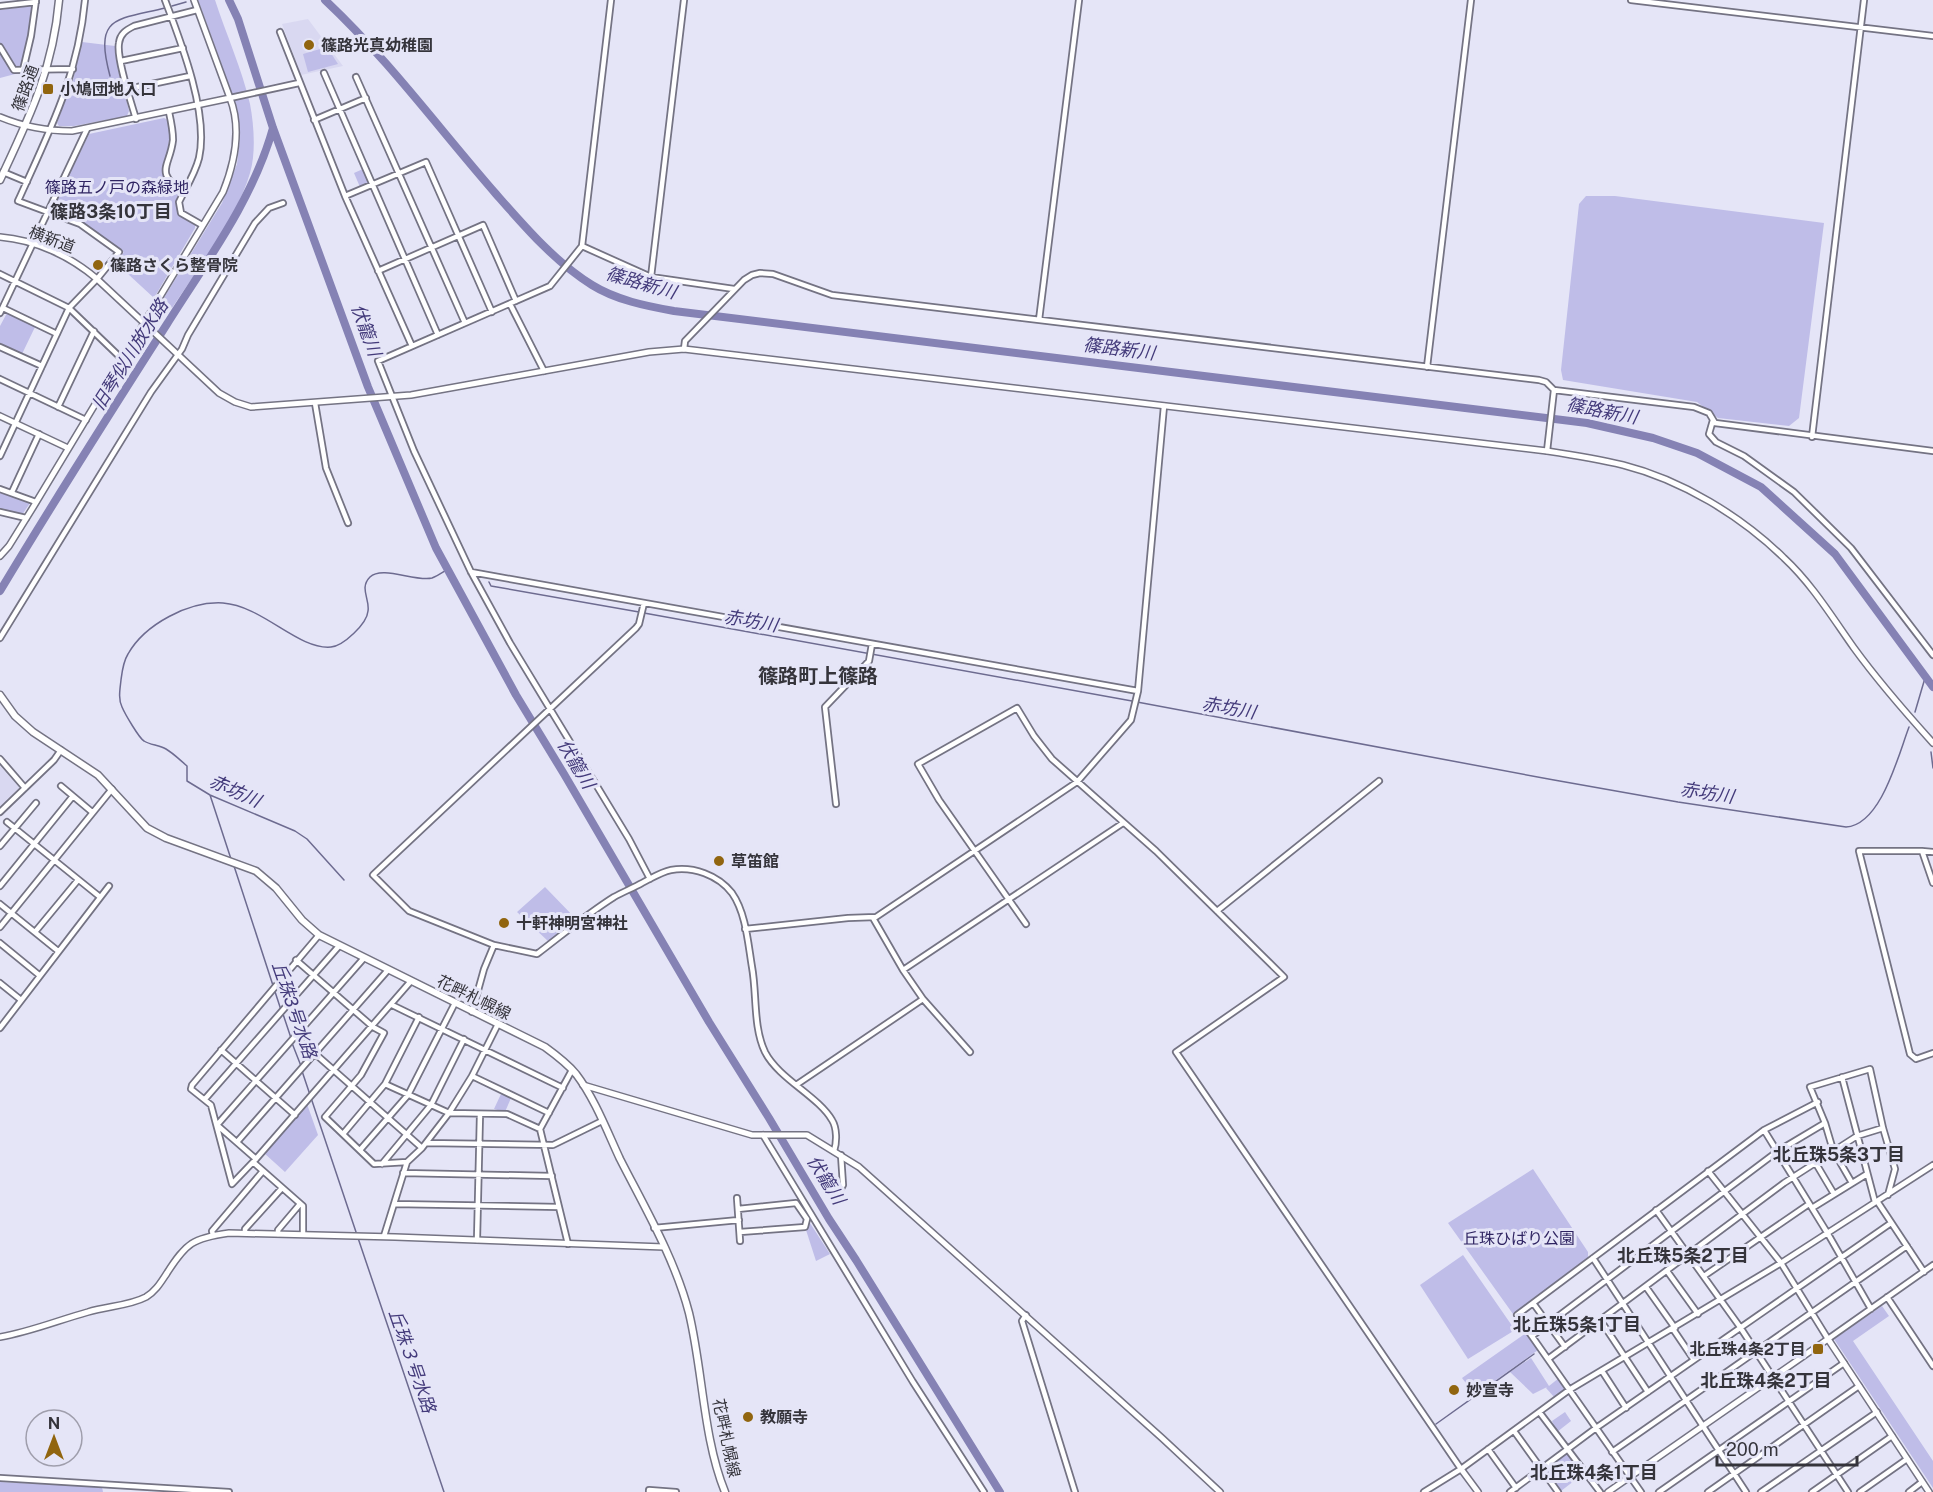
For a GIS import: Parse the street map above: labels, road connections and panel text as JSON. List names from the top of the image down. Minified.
{"streets":{"main road":["篠路通","花畔札幌線"],"street":["横新道"]},"districts":["篠路3条10丁目","篠路町上篠路","北丘珠5条3丁目","北丘珠5条2丁目","北丘珠5条1丁目","北丘珠4条2丁目","北丘珠4条1丁目"],"water":["篠路新川","伏籠川","旧琴似川放水路","赤坊川","丘珠3号水路","丘珠３号水路"],"parks":["篠路五ノ戸の森緑地","丘珠ひばり公園"],"places":{"other":["篠路光真幼稚園","篠路さくら整骨院","草笛館","十軒神明宮神社","妙宣寺","教願寺"],"transit":["小鳩団地入口","北丘珠4条2丁目"]},"scale_bar":"200 m","north":"top"}
